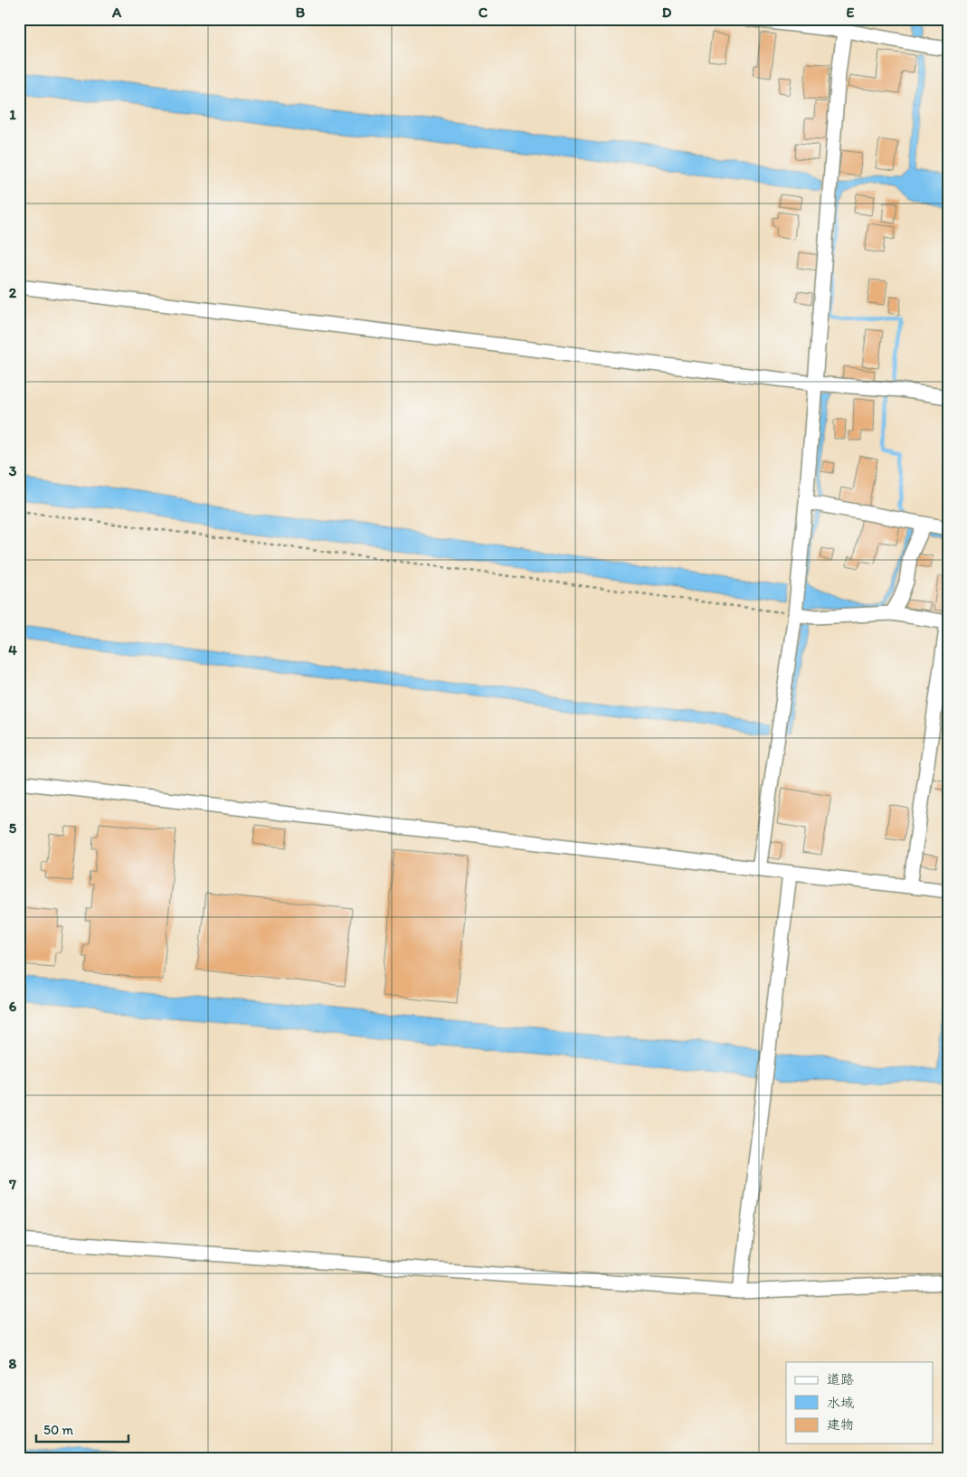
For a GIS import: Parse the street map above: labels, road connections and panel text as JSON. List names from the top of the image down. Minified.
{"legend":["道路","水域","建物"],"scale_bar":"50 m","grid":{"columns":["A","B","C","D","E"],"rows":["1","2","3","4","5","6","7","8"]}}
